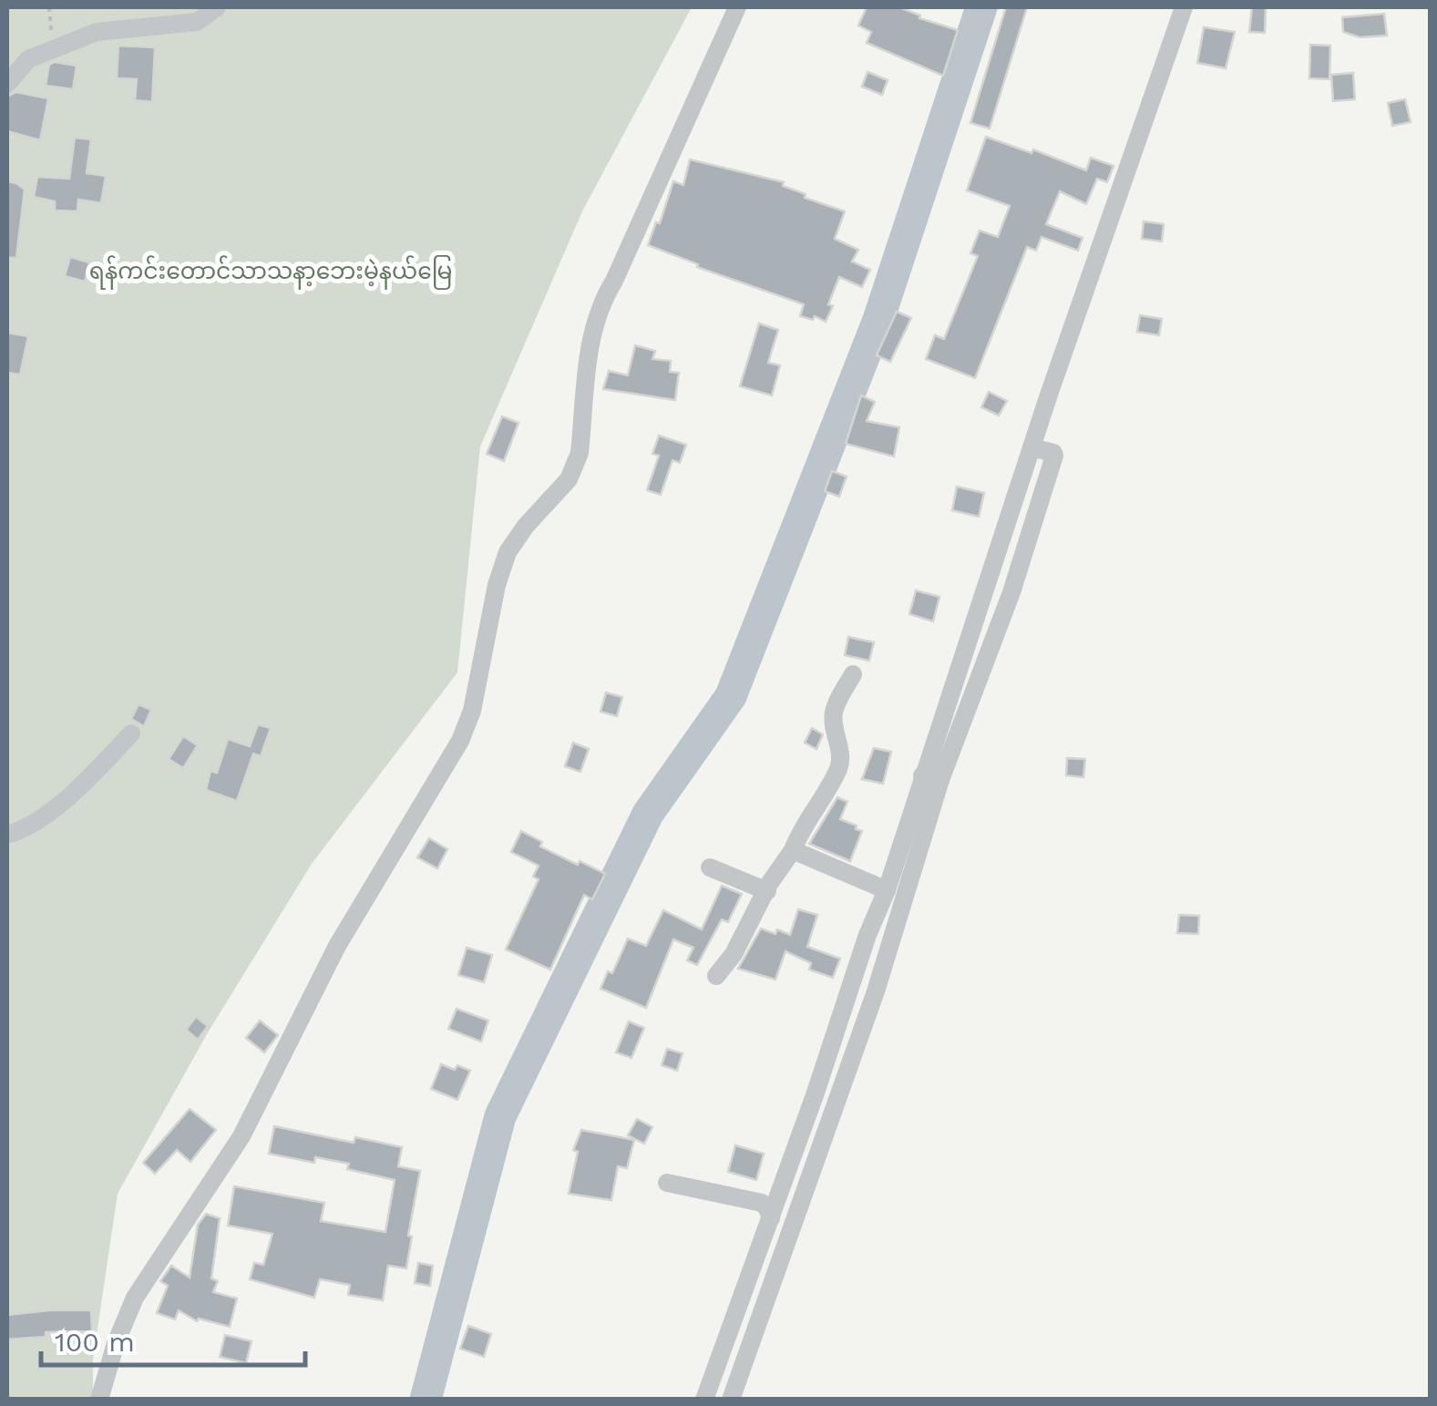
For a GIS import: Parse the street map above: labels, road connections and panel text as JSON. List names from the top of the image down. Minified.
{"parks":["ရန်ကင်းတောင်သာသနာ့ဘေးမဲ့နယ်မြေ"],"scale_bar":"100 m"}
